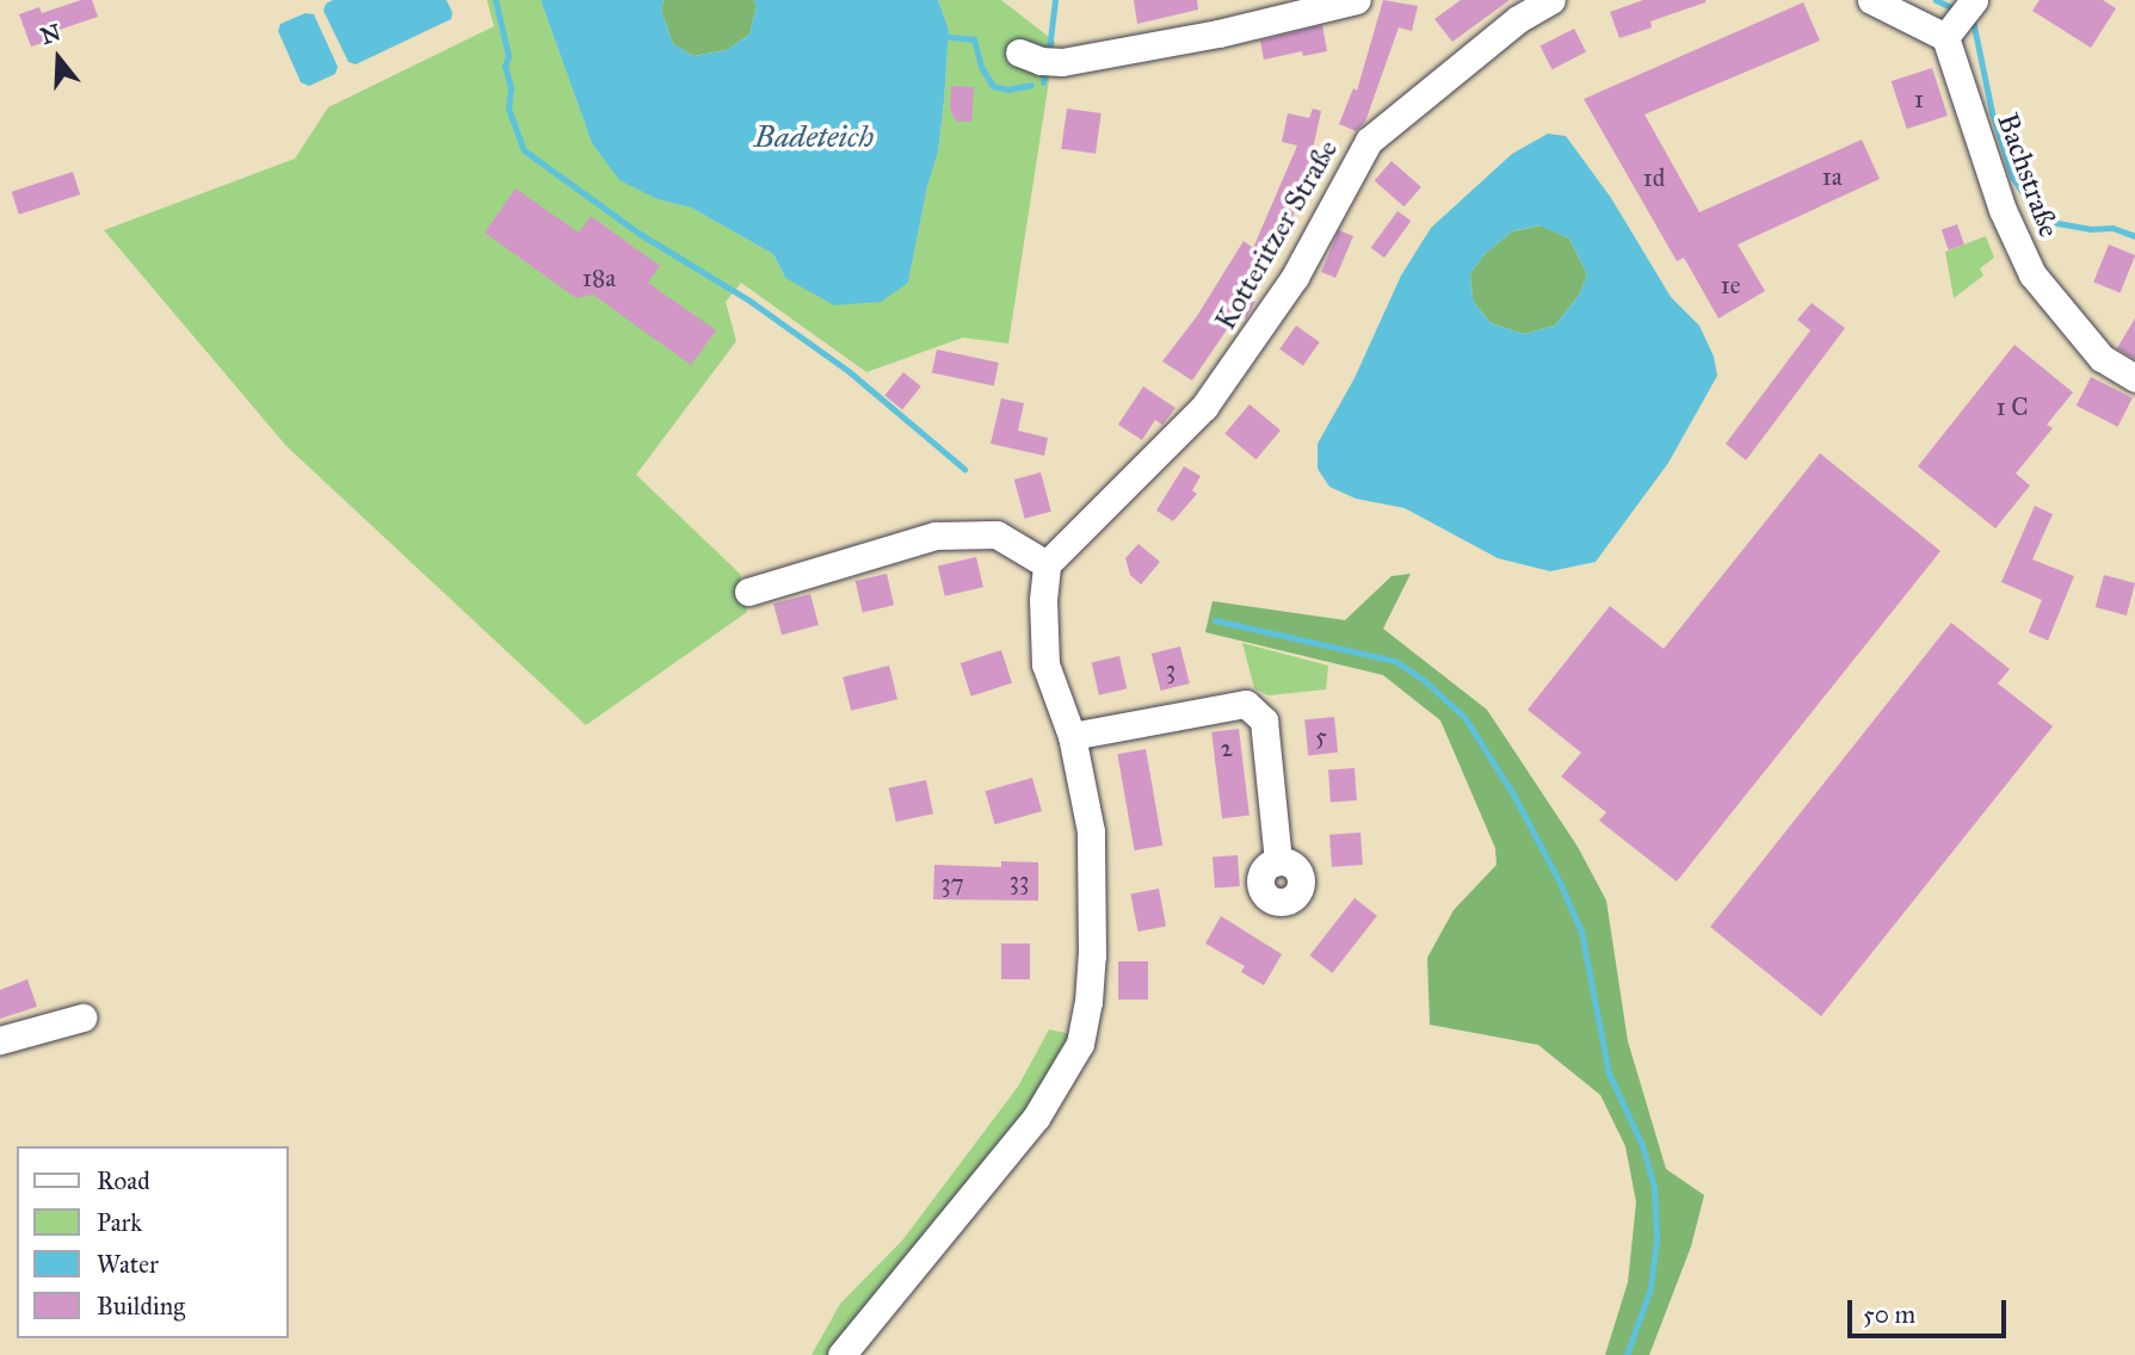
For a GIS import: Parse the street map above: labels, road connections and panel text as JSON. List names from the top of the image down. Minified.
{"streets":{"street":["Bachstraße","Kotteritzer Straße"]},"water":["Badeteich"],"house_numbers":["1","1a","1d","18a","1e","1 C","3","5","2","33","37"],"legend":["Road","Park","Water","Building"],"scale_bar":"50 m","north":"top"}
